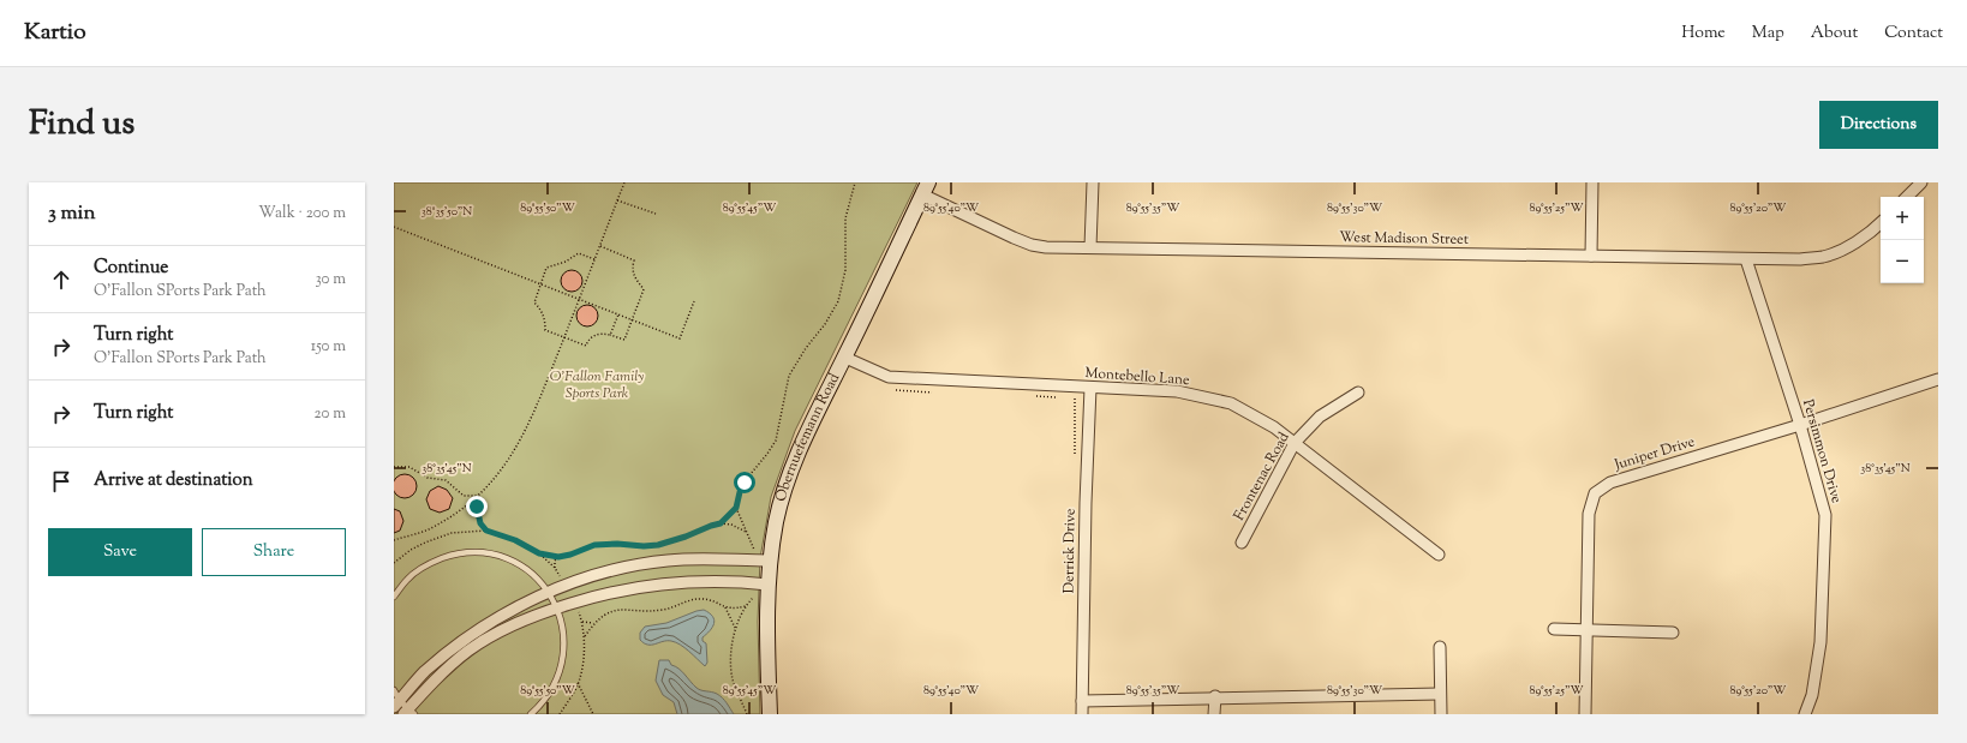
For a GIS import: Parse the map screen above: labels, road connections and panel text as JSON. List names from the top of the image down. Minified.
{"streets":{"street":["West Madison Street","Montebello Lane","Obernuefemann Road","Persimmon Drive","Juniper Drive","Frontenac Road","Derrick Drive"]},"crossings":[["West Madison Street","Obernuefemann Road"],["West Madison Street","Persimmon Drive"],["Montebello Lane","Obernuefemann Road"],["Montebello Lane","Frontenac Road"],["Montebello Lane","Derrick Drive"],["Persimmon Drive","Juniper Drive"]],"parks":["O'Fallon Family Sports Park"],"page":{"header":"Kartio","nav":["Home","Map","About","Contact"],"title":"Find us","buttons":["Directions",["Save","Share"]],"heading":["3 min","Walk · 200 m"],"map_buttons":["+","−"],"list":[["Continue","O'Fallon SPorts Park Path","30 m"],["Turn right","O'Fallon SPorts Park Path","150 m"],["Turn right","20 m"],"Arrive at destination"]},"coordinates":["89°55'50\"W","89°55'45\"W","89°55'40\"W","89°55'35\"W","89°55'30\"W","89°55'25\"W","89°55'20\"W","38°35'50\"N","38°35'45\"N"]}
